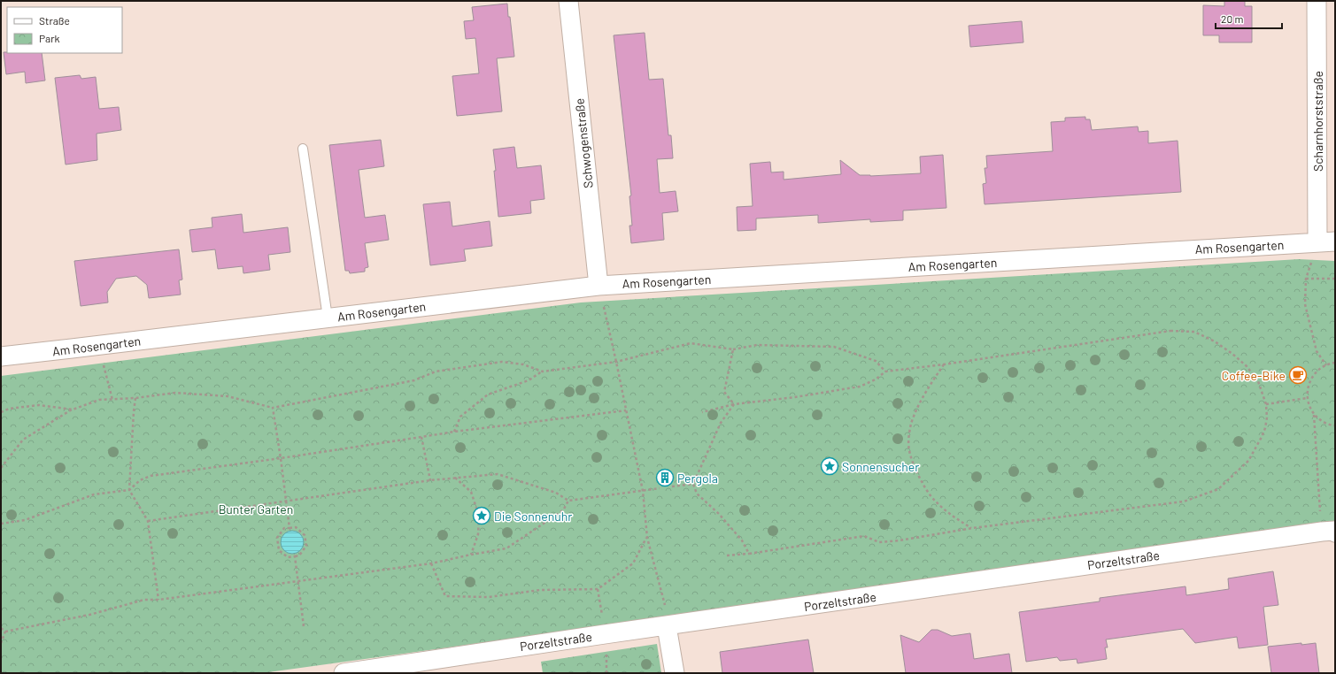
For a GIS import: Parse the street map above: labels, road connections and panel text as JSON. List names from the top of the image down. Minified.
{"streets":{"street":["Scharnhorststraße","Schwogenstraße","Am Rosengarten","Porzeltstraße"]},"crossings":[["Scharnhorststraße","Am Rosengarten"],["Schwogenstraße","Am Rosengarten"]],"parks":["Bunter Garten"],"places":{"cafe":["Coffee-Bike"],"place":["Sonnensucher","Die Sonnenuhr"],"building":["Pergola"]},"legend":["Straße","Park"],"scale_bar":"20 m"}
